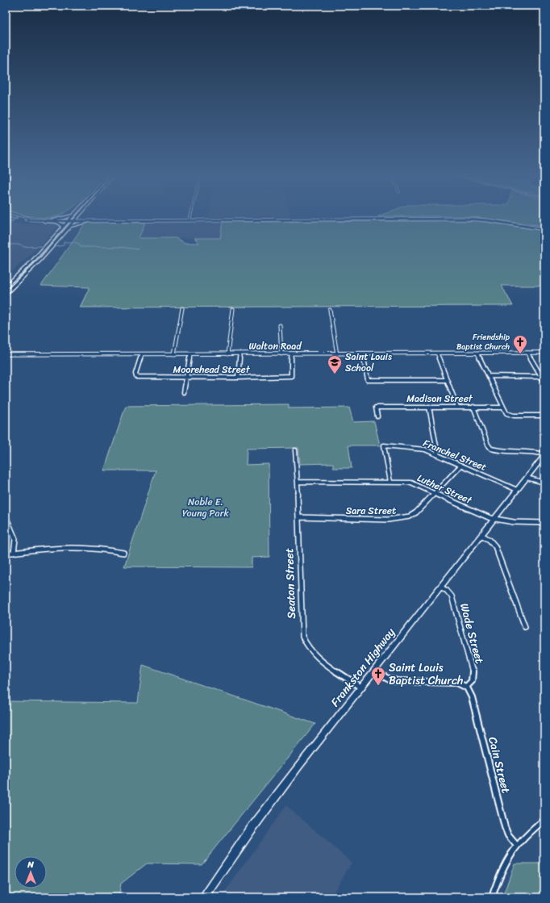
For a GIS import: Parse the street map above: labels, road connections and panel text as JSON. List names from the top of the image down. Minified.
{"streets":{"main road":["Frankston Highway"],"street":["Walton Road","Moorehead Street","Madison Street","Franchel Street","Luther Street","Sara Street","Seaton Street","Wade Street","Cain Street"]},"crossings":[["Walton Road","Moorehead Street"],["Franchel Street","Luther Street"],["Franchel Street","Sara Street"],["Franchel Street","Frankston Highway"],["Luther Street","Sara Street"],["Luther Street","Seaton Street"],["Luther Street","Frankston Highway"],["Sara Street","Seaton Street"],["Seaton Street","Frankston Highway"],["Wade Street","Frankston Highway"],["Wade Street","Cain Street"]],"parks":["Noble E. Young Park"],"places":{"church":["Friendship Baptist Church","Saint Louis Baptist Church"],"school or university":["Saint Louis School"]},"north":"top"}
